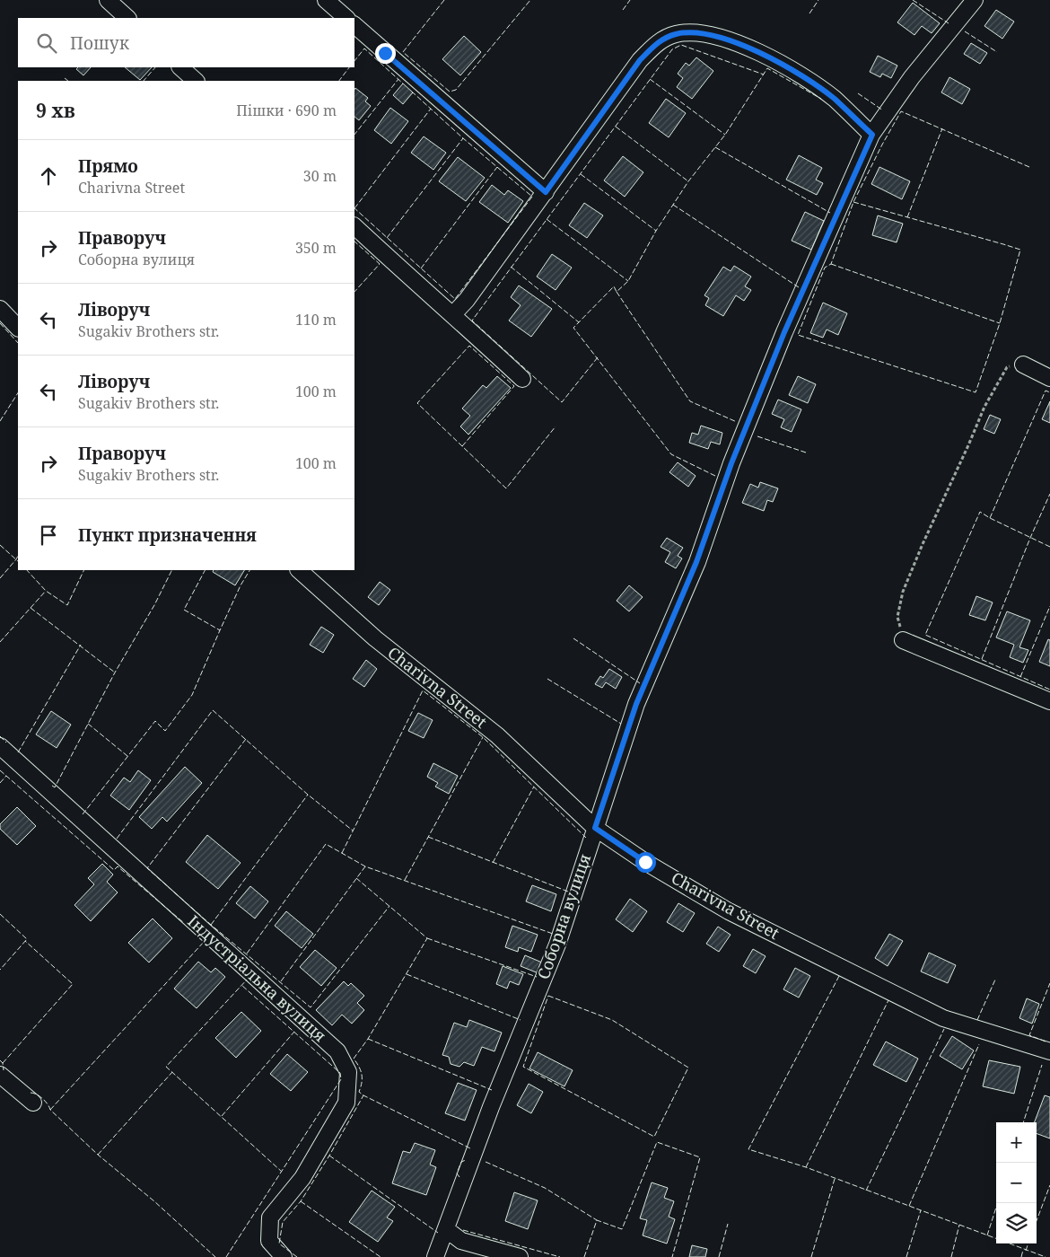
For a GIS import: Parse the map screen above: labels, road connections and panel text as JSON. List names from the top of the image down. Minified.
{"streets":{"street":["Charivna Street","Соборна вулиця","Індустріальна вулиця"]},"crossings":[["Charivna Street","Соборна вулиця"]],"page":{"search":"Пошук","heading":["9 хв","Пішки · 690 m"],"list":[["Прямо","Charivna Street","30 m"],["Праворуч","Соборна вулиця","350 m"],["Ліворуч","Sugakiv Brothers str.","110 m"],["Ліворуч","Sugakiv Brothers str.","100 m"],["Праворуч","Sugakiv Brothers str.","100 m"],"Пункт призначення"],"map_buttons":["+","−"]}}
